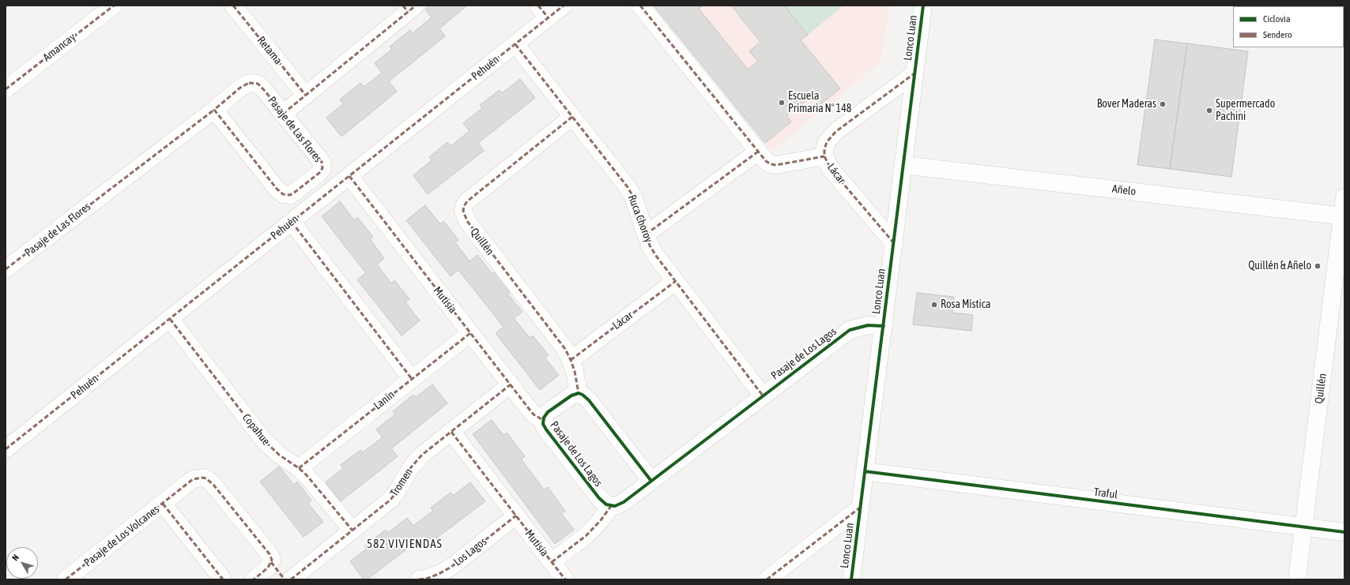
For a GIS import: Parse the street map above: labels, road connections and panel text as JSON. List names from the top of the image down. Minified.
{"streets":{"street":["Lonco Luan","Amancay","Retama","Pehuén","Pasaje de Las Flores","Lácar","Añelo","Ruca Choroy","Quillén","Mutisia","Pasaje de Los Lagos","Lanín","Copahue","Tromen","Traful","Pasaje de Los Volcanes","Los Lagos"]},"crossings":[["Lonco Luan","Lácar"],["Lonco Luan","Añelo"],["Lonco Luan","Pasaje de Los Lagos"],["Lonco Luan","Traful"],["Pehuén","Ruca Choroy"],["Pehuén","Mutisia"],["Pehuén","Copahue"],["Lácar","Ruca Choroy"],["Lácar","Quillén"],["Añelo","Quillén"],["Ruca Choroy","Quillén"],["Ruca Choroy","Pasaje de Los Lagos"],["Quillén","Pasaje de Los Lagos"],["Quillén","Traful"],["Mutisia","Pasaje de Los Lagos"],["Mutisia","Lanín"],["Mutisia","Tromen"],["Mutisia","Los Lagos"],["Lanín","Copahue"],["Copahue","Tromen"]],"districts":["582 VIVIENDAS"],"places":["Escuela Primaria N° 148","Bover Maderas","Supermercado Pachini","Quillén & Añelo","Rosa Mística"],"legend":["Ciclovía","Sendero"],"north":"top left"}
